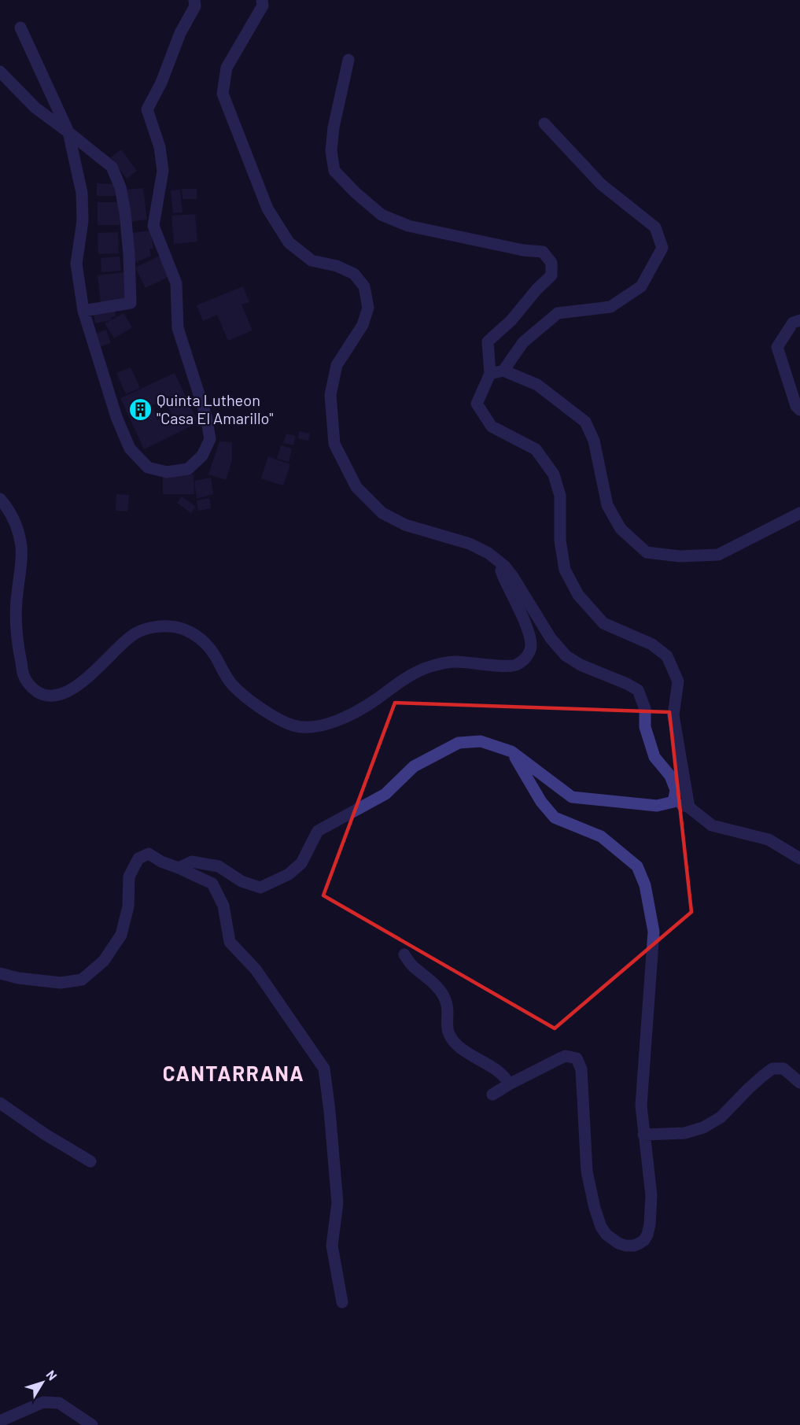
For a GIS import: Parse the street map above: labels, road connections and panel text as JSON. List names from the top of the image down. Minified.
{"districts":["CANTARRANA"],"places":{"building":["Quinta Lutheon \"Casa El Amarillo\""]},"north":"top right"}
